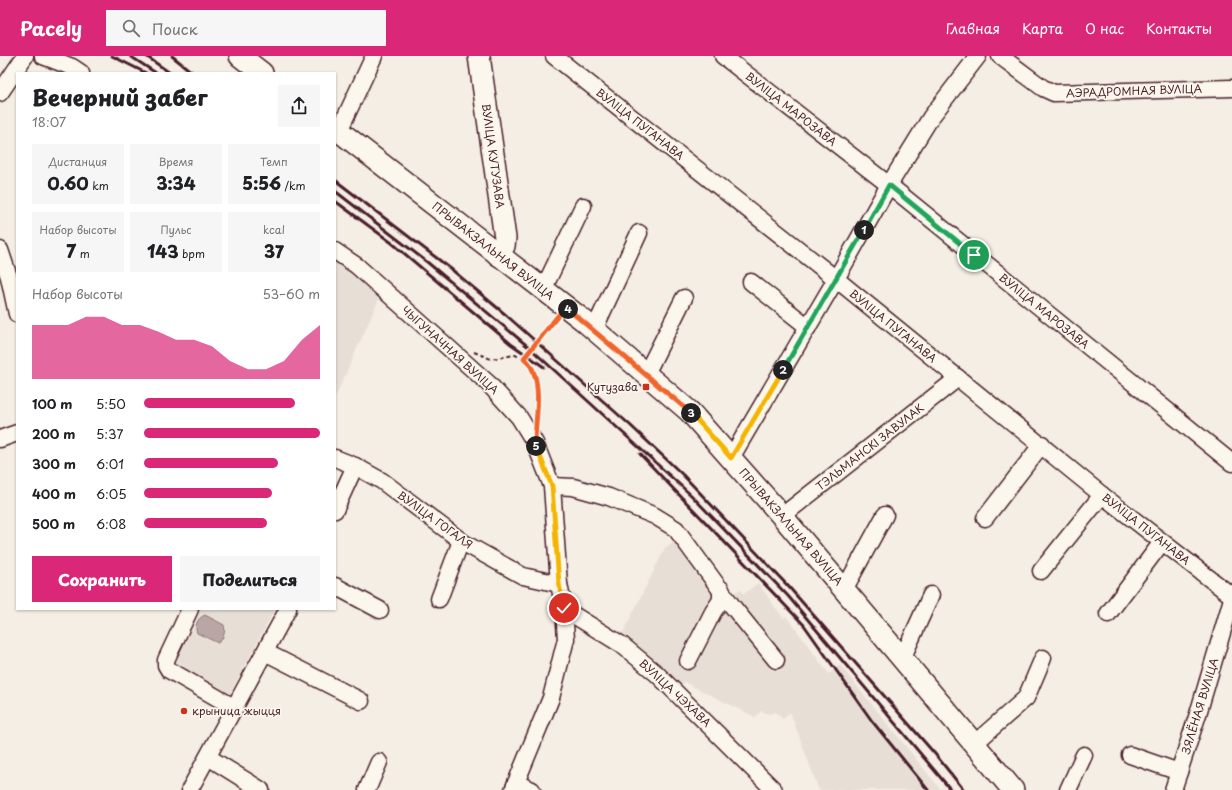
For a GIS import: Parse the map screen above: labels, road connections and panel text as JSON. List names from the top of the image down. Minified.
{"streets":{"main road":["ВУЛІЦА КУТУЗАВА","ПРЫВАКЗАЛЬНАЯ ВУЛІЦА"],"street":["АЭРАДРОМНАЯ ВУЛІЦА","ВУЛІЦА МАРОЗАВА","ВУЛІЦА ПУГАНАВА","ЧЫГУНАЧНАЯ ВУЛІЦА","ТЭЛЬМАНСКІ ЗАВУЛАК","ВУЛІЦА ГОГАЛЯ","ВУЛІЦА ЧЭХАВА","ЗЯЛЁНАЯ ВУЛІЦА"]},"crossings":[["ВУЛІЦА ПУГАНАВА","ТЭЛЬМАНСКІ ЗАВУЛАК"],["ВУЛІЦА ПУГАНАВА","ЗЯЛЁНАЯ ВУЛІЦА"],["ВУЛІЦА КУТУЗАВА","ПРЫВАКЗАЛЬНАЯ ВУЛІЦА"],["ПРЫВАКЗАЛЬНАЯ ВУЛІЦА","ТЭЛЬМАНСКІ ЗАВУЛАК"],["ЧЫГУНАЧНАЯ ВУЛІЦА","ВУЛІЦА ГОГАЛЯ"],["ЧЫГУНАЧНАЯ ВУЛІЦА","ВУЛІЦА ЧЭХАВА"]],"places":{"transit":["Кутузава"],"other":["крыница жыцця"]},"page":{"header":"Pacely","search":"Поиск","nav":["Главная","Карта","О нас","Контакты"],"heading":["Вечерний забег","18:07"],"stats":[["Дистанция","0.60 km"],["Время","3:34"],["Темп","5:56 /km"],["Набор высоты","7 m"],["Пульс","143 bpm"],["kcal","37"]],"pins":["1","4","2","3","5"],"chart":["Набор высоты","53–60 m"],"list":[{"name":"100 m","note":"5:50"},{"name":"200 m","note":"5:37"},{"name":"300 m","note":"6:01"},{"name":"400 m","note":"6:05"},{"name":"500 m","note":"6:08"}],"buttons":["Сохранить","Поделиться"]}}
